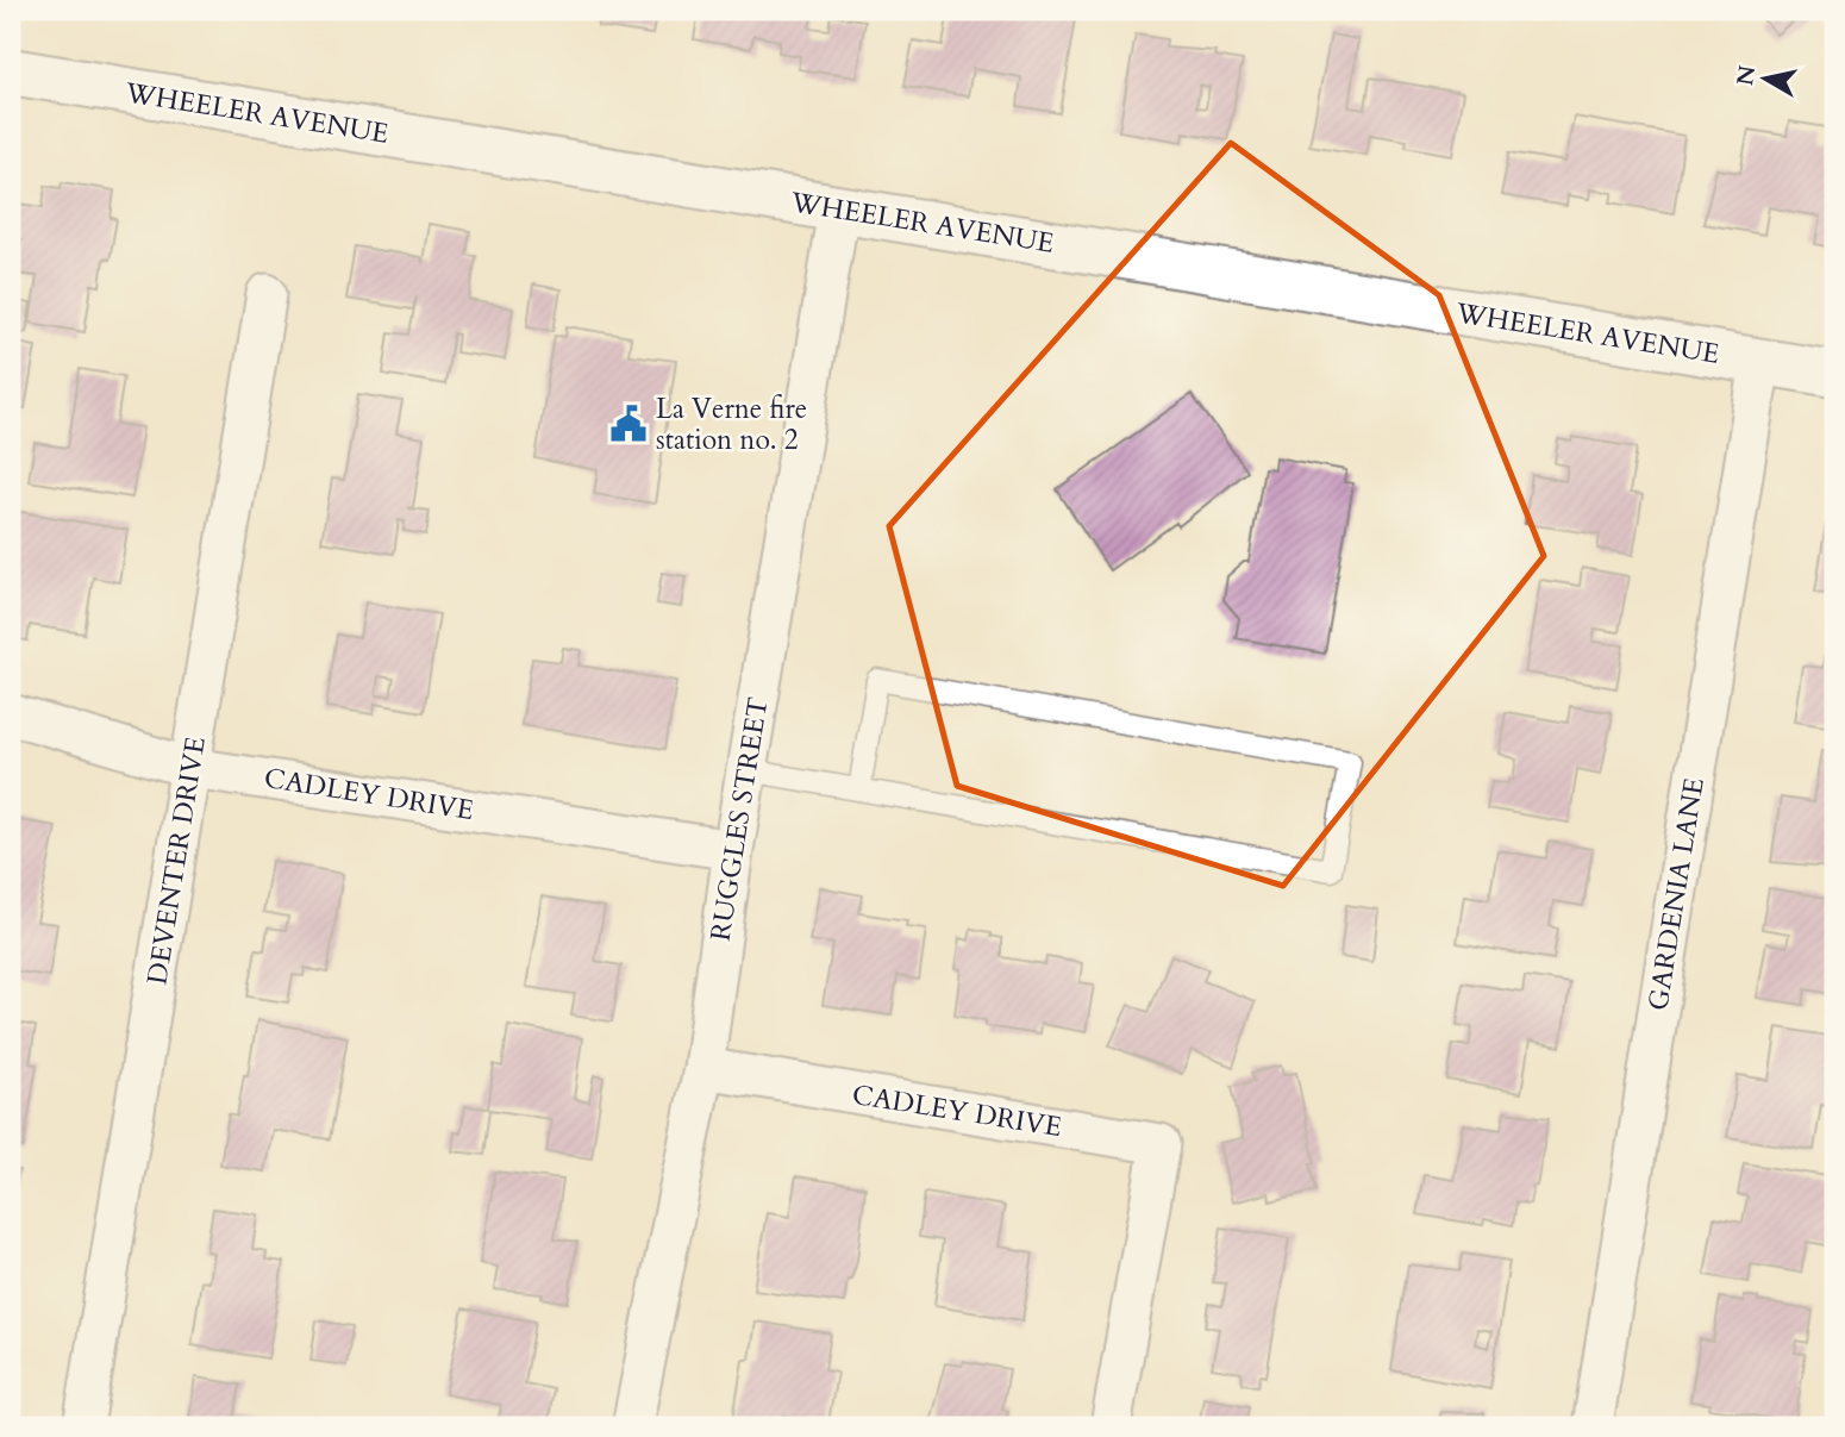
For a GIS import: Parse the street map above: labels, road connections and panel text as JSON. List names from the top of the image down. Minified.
{"streets":{"main road":["WHEELER AVENUE"],"street":["CADLEY DRIVE","RUGGLES STREET","DEVENTER DRIVE","GARDENIA LANE"]},"crossings":[["WHEELER AVENUE","RUGGLES STREET"],["WHEELER AVENUE","GARDENIA LANE"],["CADLEY DRIVE","RUGGLES STREET"],["CADLEY DRIVE","DEVENTER DRIVE"]],"places":{"public building":["La Verne fire station no. 2"]},"north":"left"}
